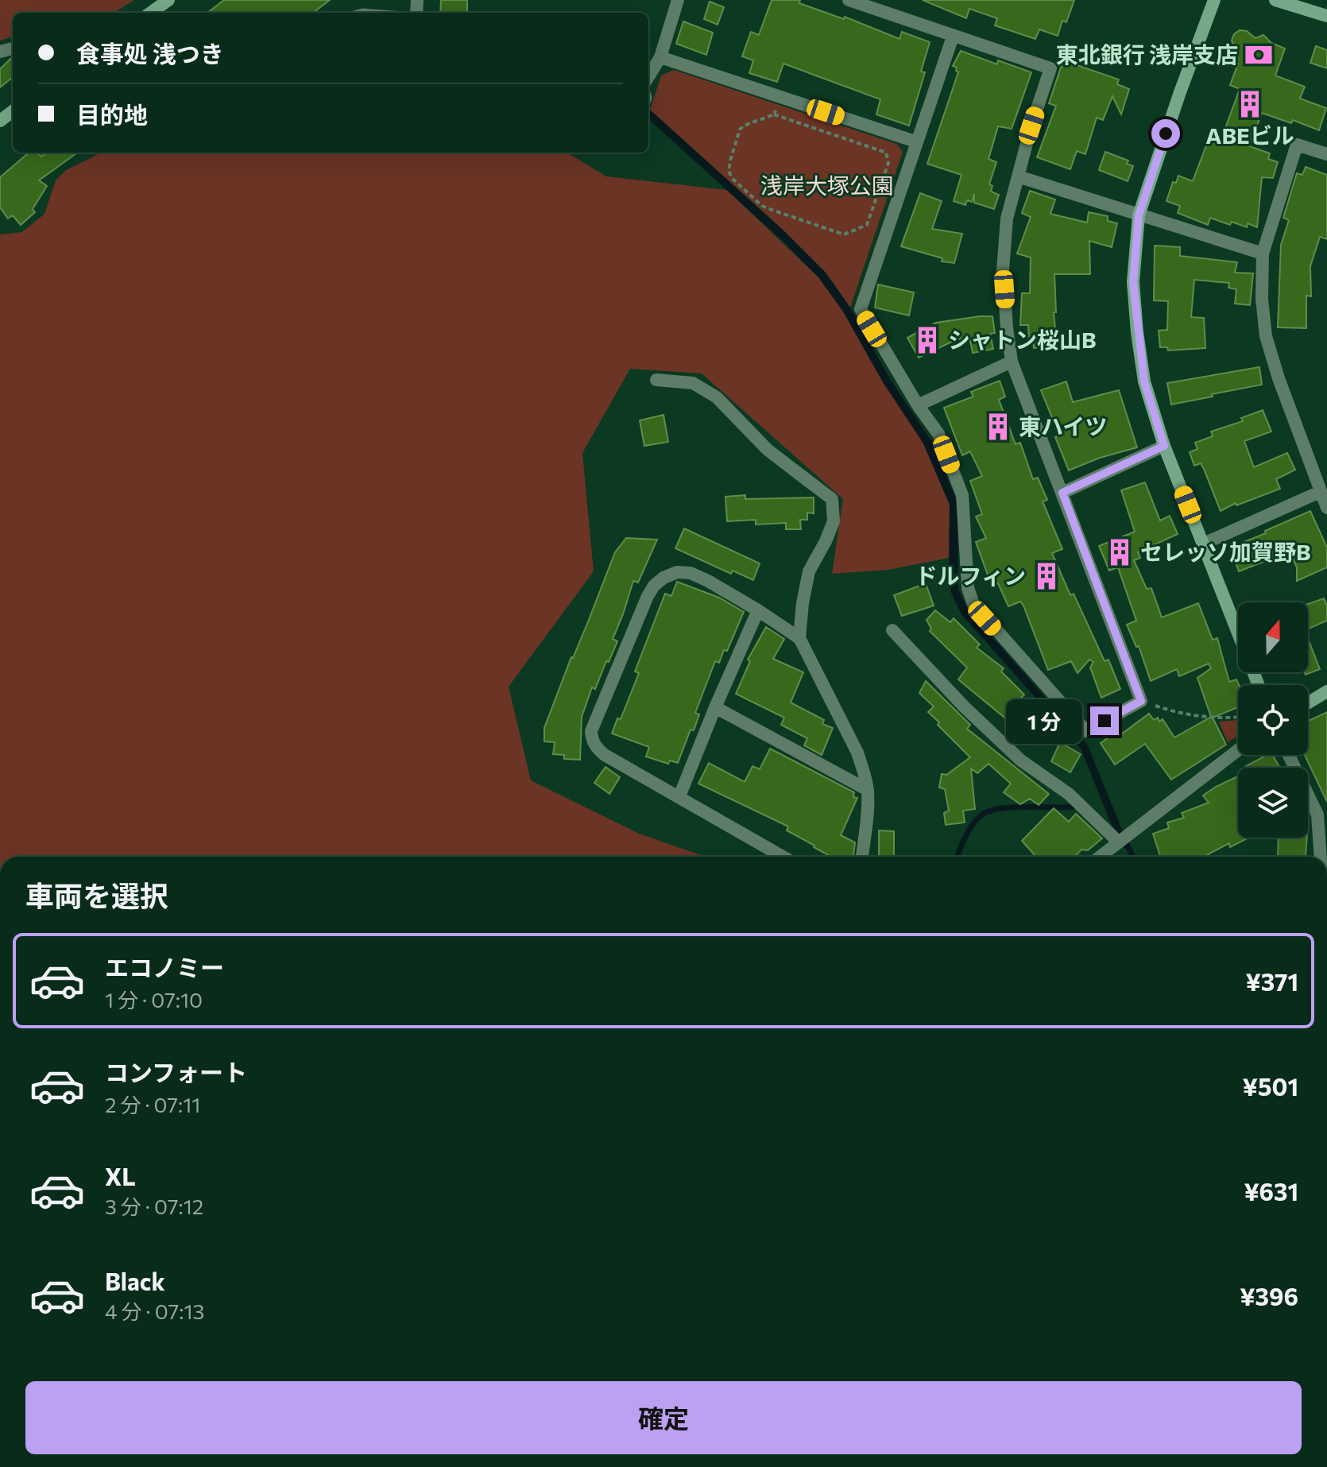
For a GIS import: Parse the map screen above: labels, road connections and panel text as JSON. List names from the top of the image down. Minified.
{"parks":["浅岸大塚公園"],"places":{"bank":["東北銀行 浅岸支店"],"building":["ABEビル","シャトン桜山B","東ハイツ","セレッソ加賀野B","ドルフィン"]},"north":"top","page":{"banner":["食事処 浅つき","目的地"],"bubble":"1 分","heading":"車両を選択","list":[{"name":"エコノミー","note":"1 分 · 07:10","value":"¥371"},{"name":"コンフォート","note":"2 分 · 07:11","value":"¥501"},{"name":"XL","note":"3 分 · 07:12","value":"¥631"},{"name":"Black","note":"4 分 · 07:13","value":"¥396"}],"buttons":"確定"}}
